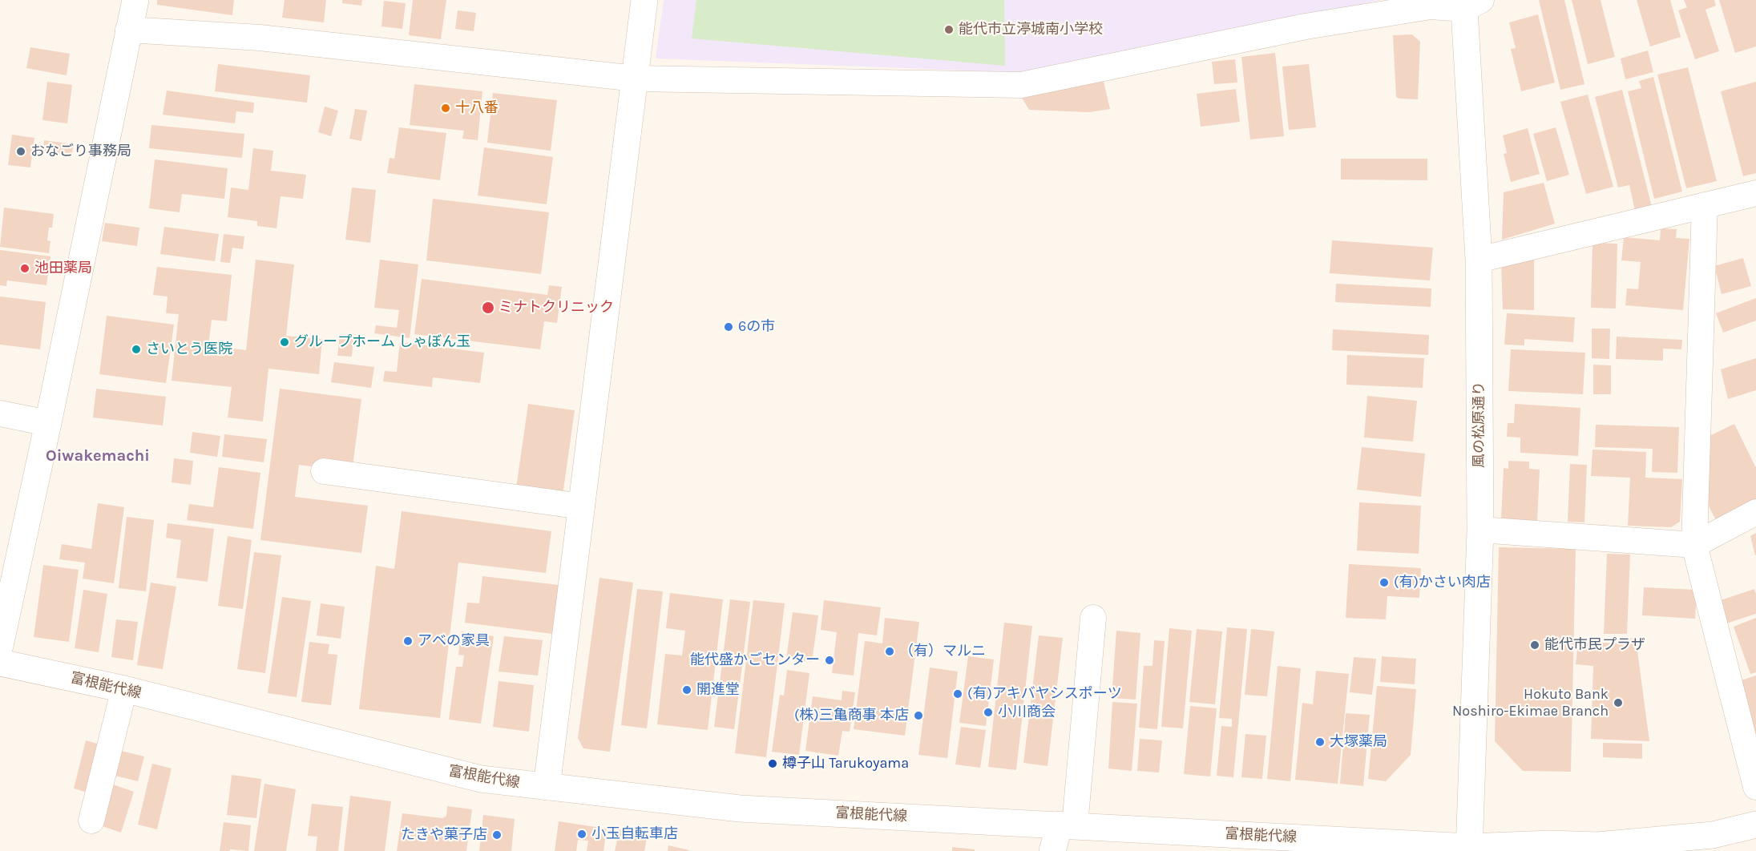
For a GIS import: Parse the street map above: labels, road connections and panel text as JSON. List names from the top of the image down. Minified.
{"streets":{"street":["風の松原通り","富根能代線"]},"crossings":[["風の松原通り","富根能代線"]],"districts":["Oiwakemachi"],"places":["能代市立渟城南小学校","十八番","おなごり事務局","池田薬局","ミナトクリニック","6の市","グループホーム しゃぼん玉","さいとう医院","(有)かさい肉店","アベの家具","能代市民プラザ","（有）マルニ","能代盛かごセンター","開進堂","(有)アキバヤシスポーツ","Hokuto Bank Noshiro-Ekimae Branch","小川商会","(株)三亀商事 本店","大塚薬局","樽子山 Tarukoyama","小玉自転車店","たきや菓子店"]}
